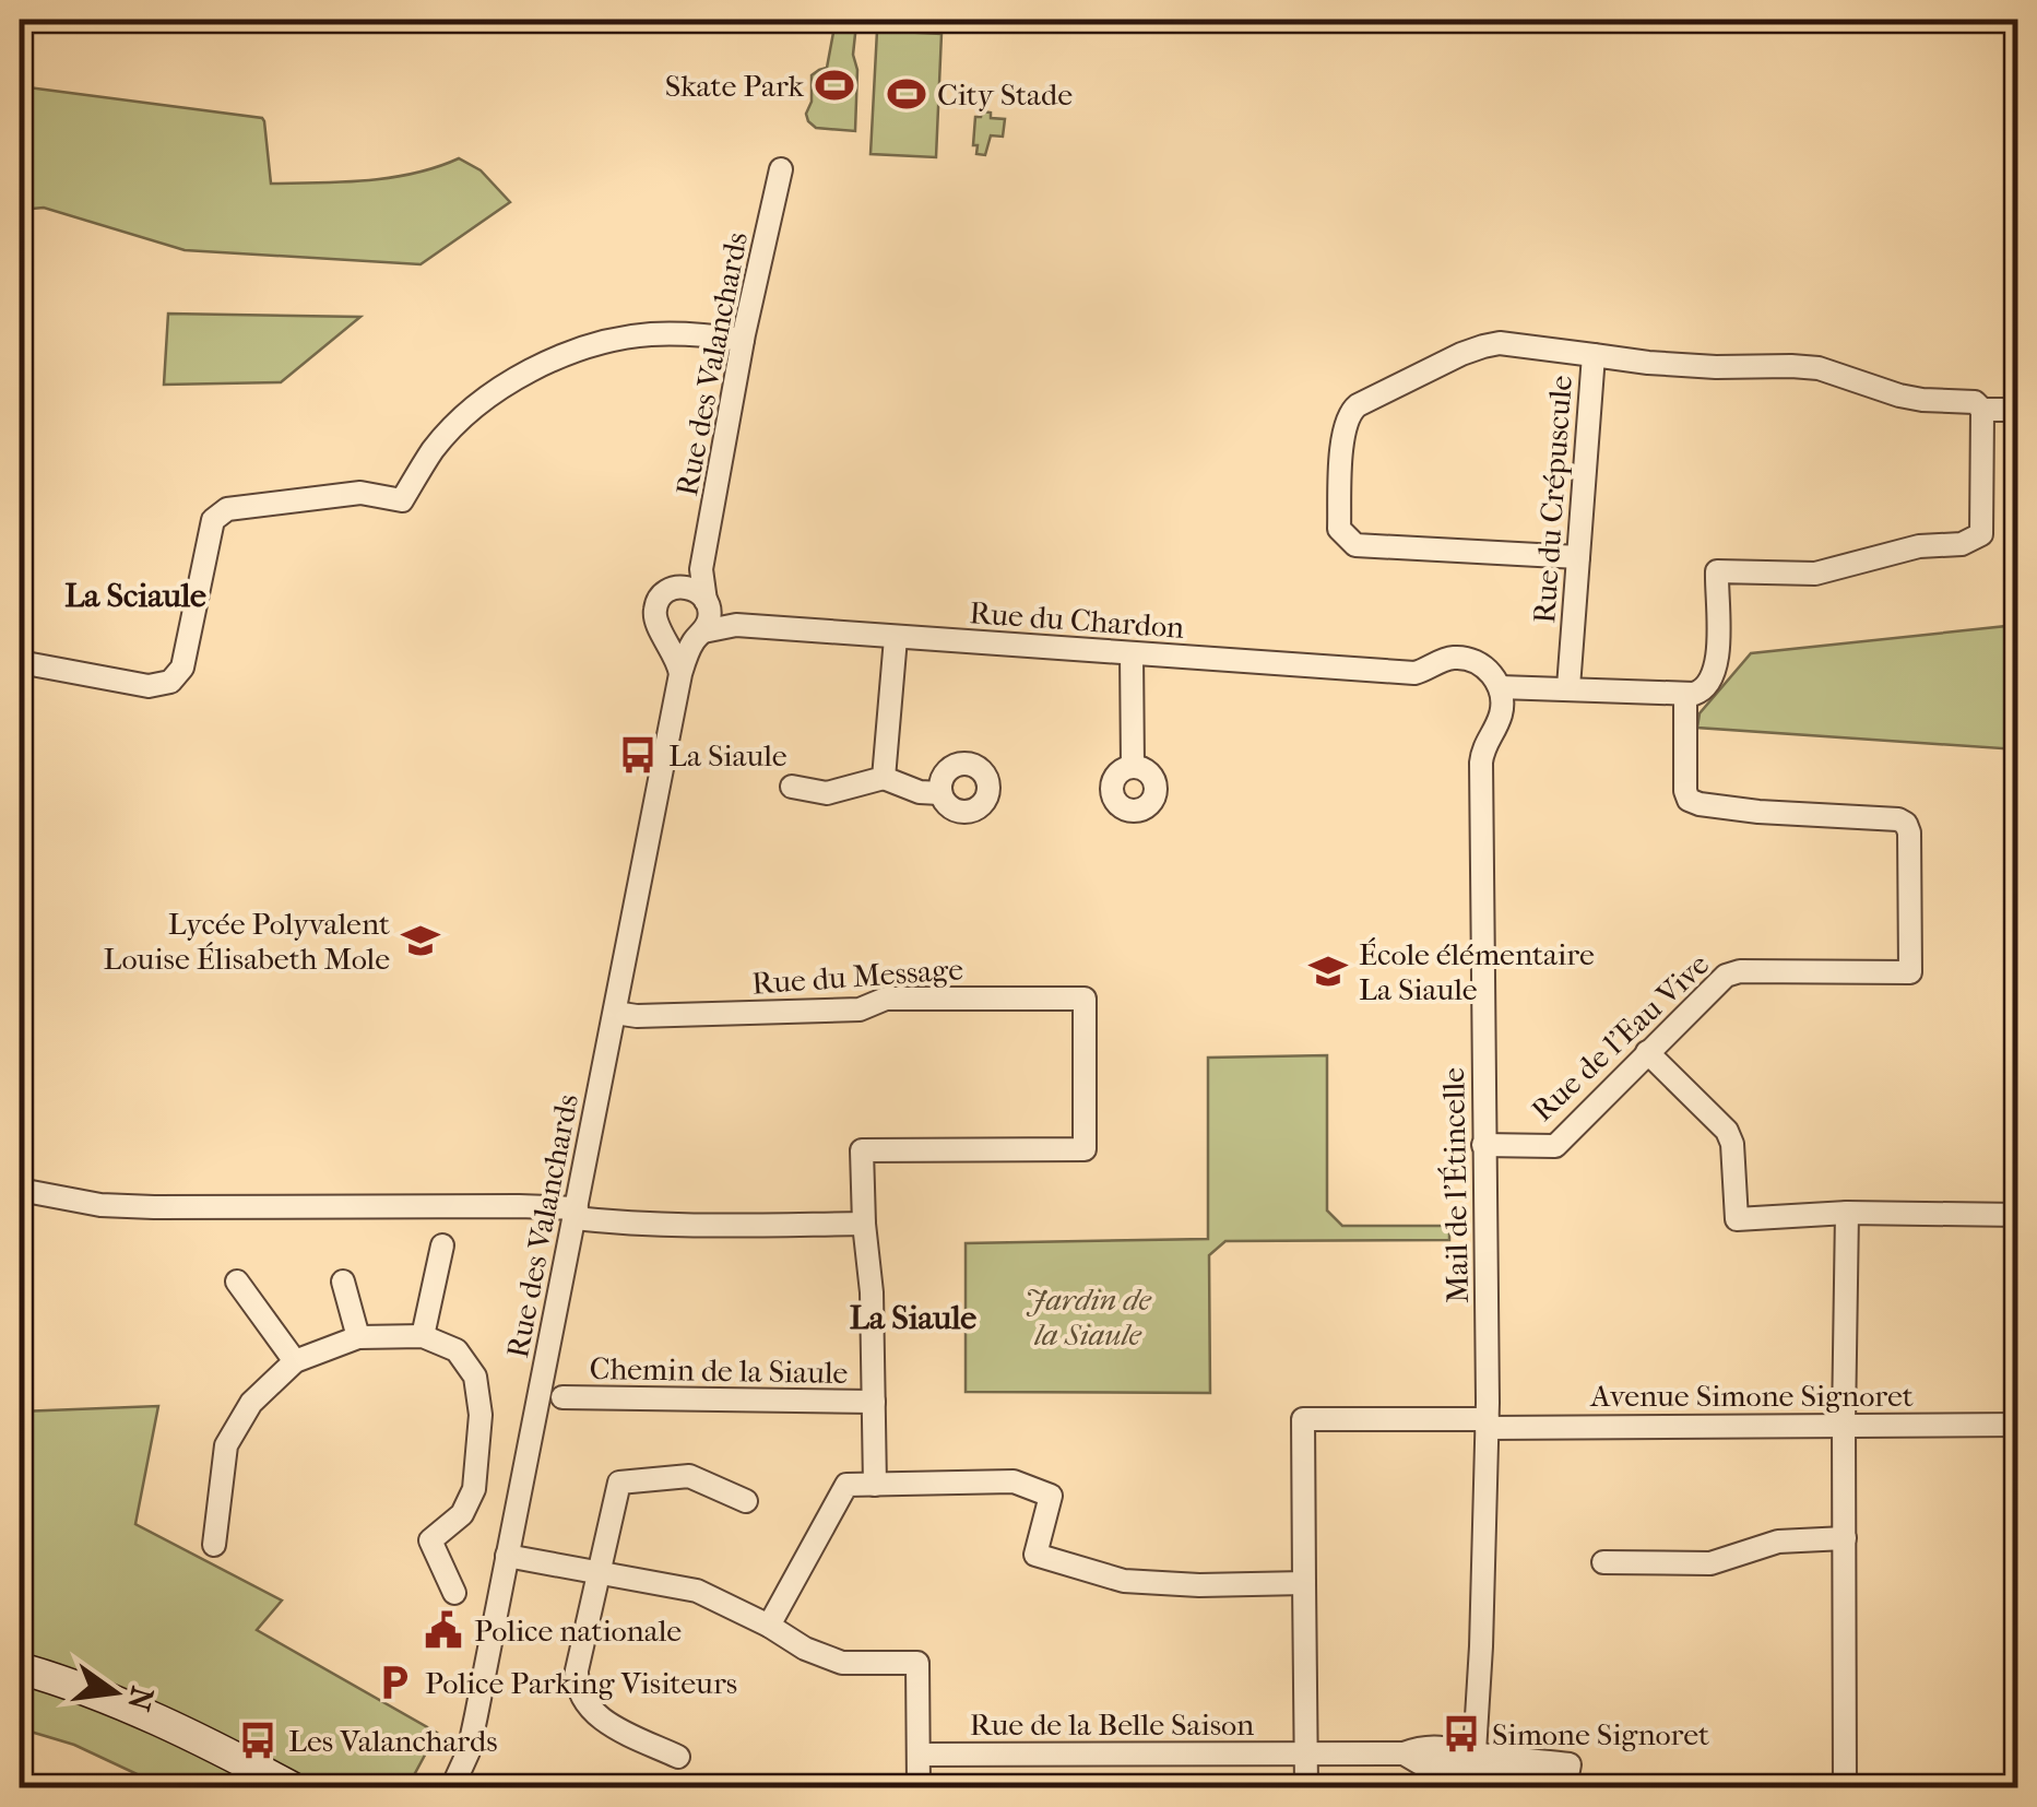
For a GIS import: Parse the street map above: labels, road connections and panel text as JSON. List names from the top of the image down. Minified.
{"streets":{"street":["Rue des Valanchards","Rue du Crépuscule","Rue du Chardon","Rue du Message","Rue de l'Eau Vive","Mail de l'Étincelle","Chemin de la Siaule","Avenue Simone Signoret","Rue de la Belle Saison"]},"crossings":[["Rue des Valanchards","Rue du Chardon"],["Rue des Valanchards","Rue du Message"],["Rue du Chardon","Mail de l'Étincelle"],["Rue de l'Eau Vive","Mail de l'Étincelle"],["Mail de l'Étincelle","Avenue Simone Signoret"],["Mail de l'Étincelle","Rue de la Belle Saison"]],"districts":["La Sciaule","La Siaule"],"parks":["Jardin de la Siaule"],"places":{"sports":["Skate Park","City Stade"],"bus stop":["La Siaule","Simone Signoret","Les Valanchards"],"school or university":["Lycée Polyvalent Louise Élisabeth Mole","École élémentaire La Siaule"],"public building":["Police nationale"],"parking":["Police Parking Visiteurs"]},"north":"right"}
